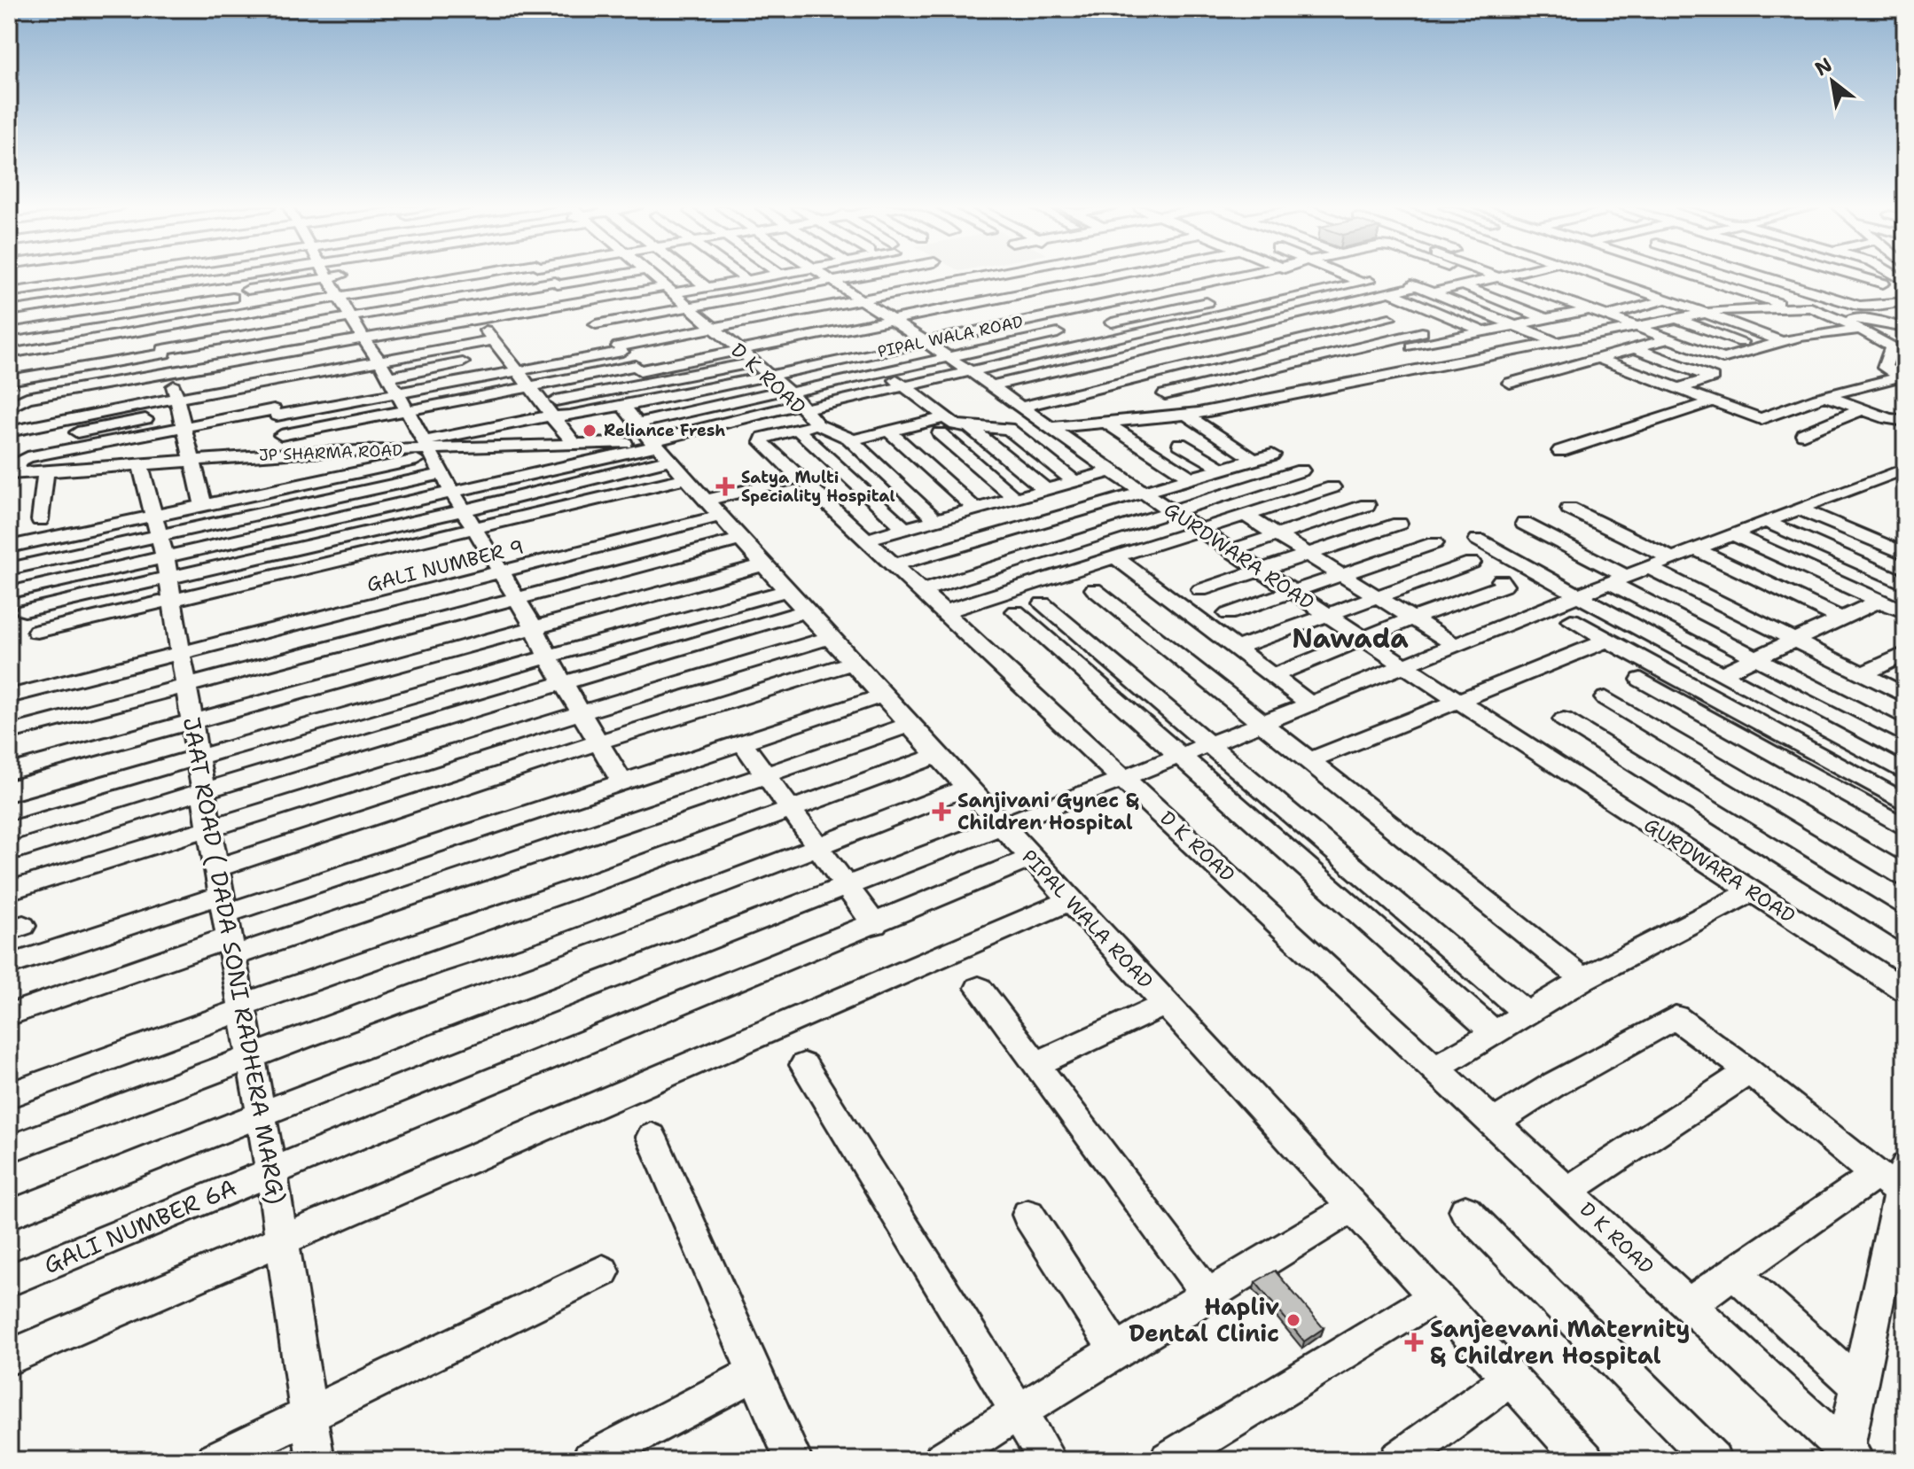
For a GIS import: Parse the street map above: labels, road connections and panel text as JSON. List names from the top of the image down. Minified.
{"streets":{"street":["PIPAL WALA ROAD","D K ROAD","JP SHARMA ROAD","GURDWARA ROAD","GALI NUMBER 9","JAAT ROAD ( DADA SONI RADHERA MARG)","GALI NUMBER 6A"]},"crossings":[["PIPAL WALA ROAD","D K ROAD"],["PIPAL WALA ROAD","JP SHARMA ROAD"],["PIPAL WALA ROAD","GURDWARA ROAD"],["PIPAL WALA ROAD","GALI NUMBER 9"],["PIPAL WALA ROAD","GALI NUMBER 6A"],["D K ROAD","GALI NUMBER 9"],["JP SHARMA ROAD","JAAT ROAD ( DADA SONI RADHERA MARG)"],["GALI NUMBER 9","JAAT ROAD ( DADA SONI RADHERA MARG)"],["JAAT ROAD ( DADA SONI RADHERA MARG)","GALI NUMBER 6A"]],"districts":["Nawada"],"places":{"other":["Reliance Fresh","Hapliv Dental Clinic"],"health":["Satya Multi Speciality Hospital","Sanjivani Gynec & Children Hospital","Sanjeevani Maternity & Children Hospital"]},"north":"top left"}
